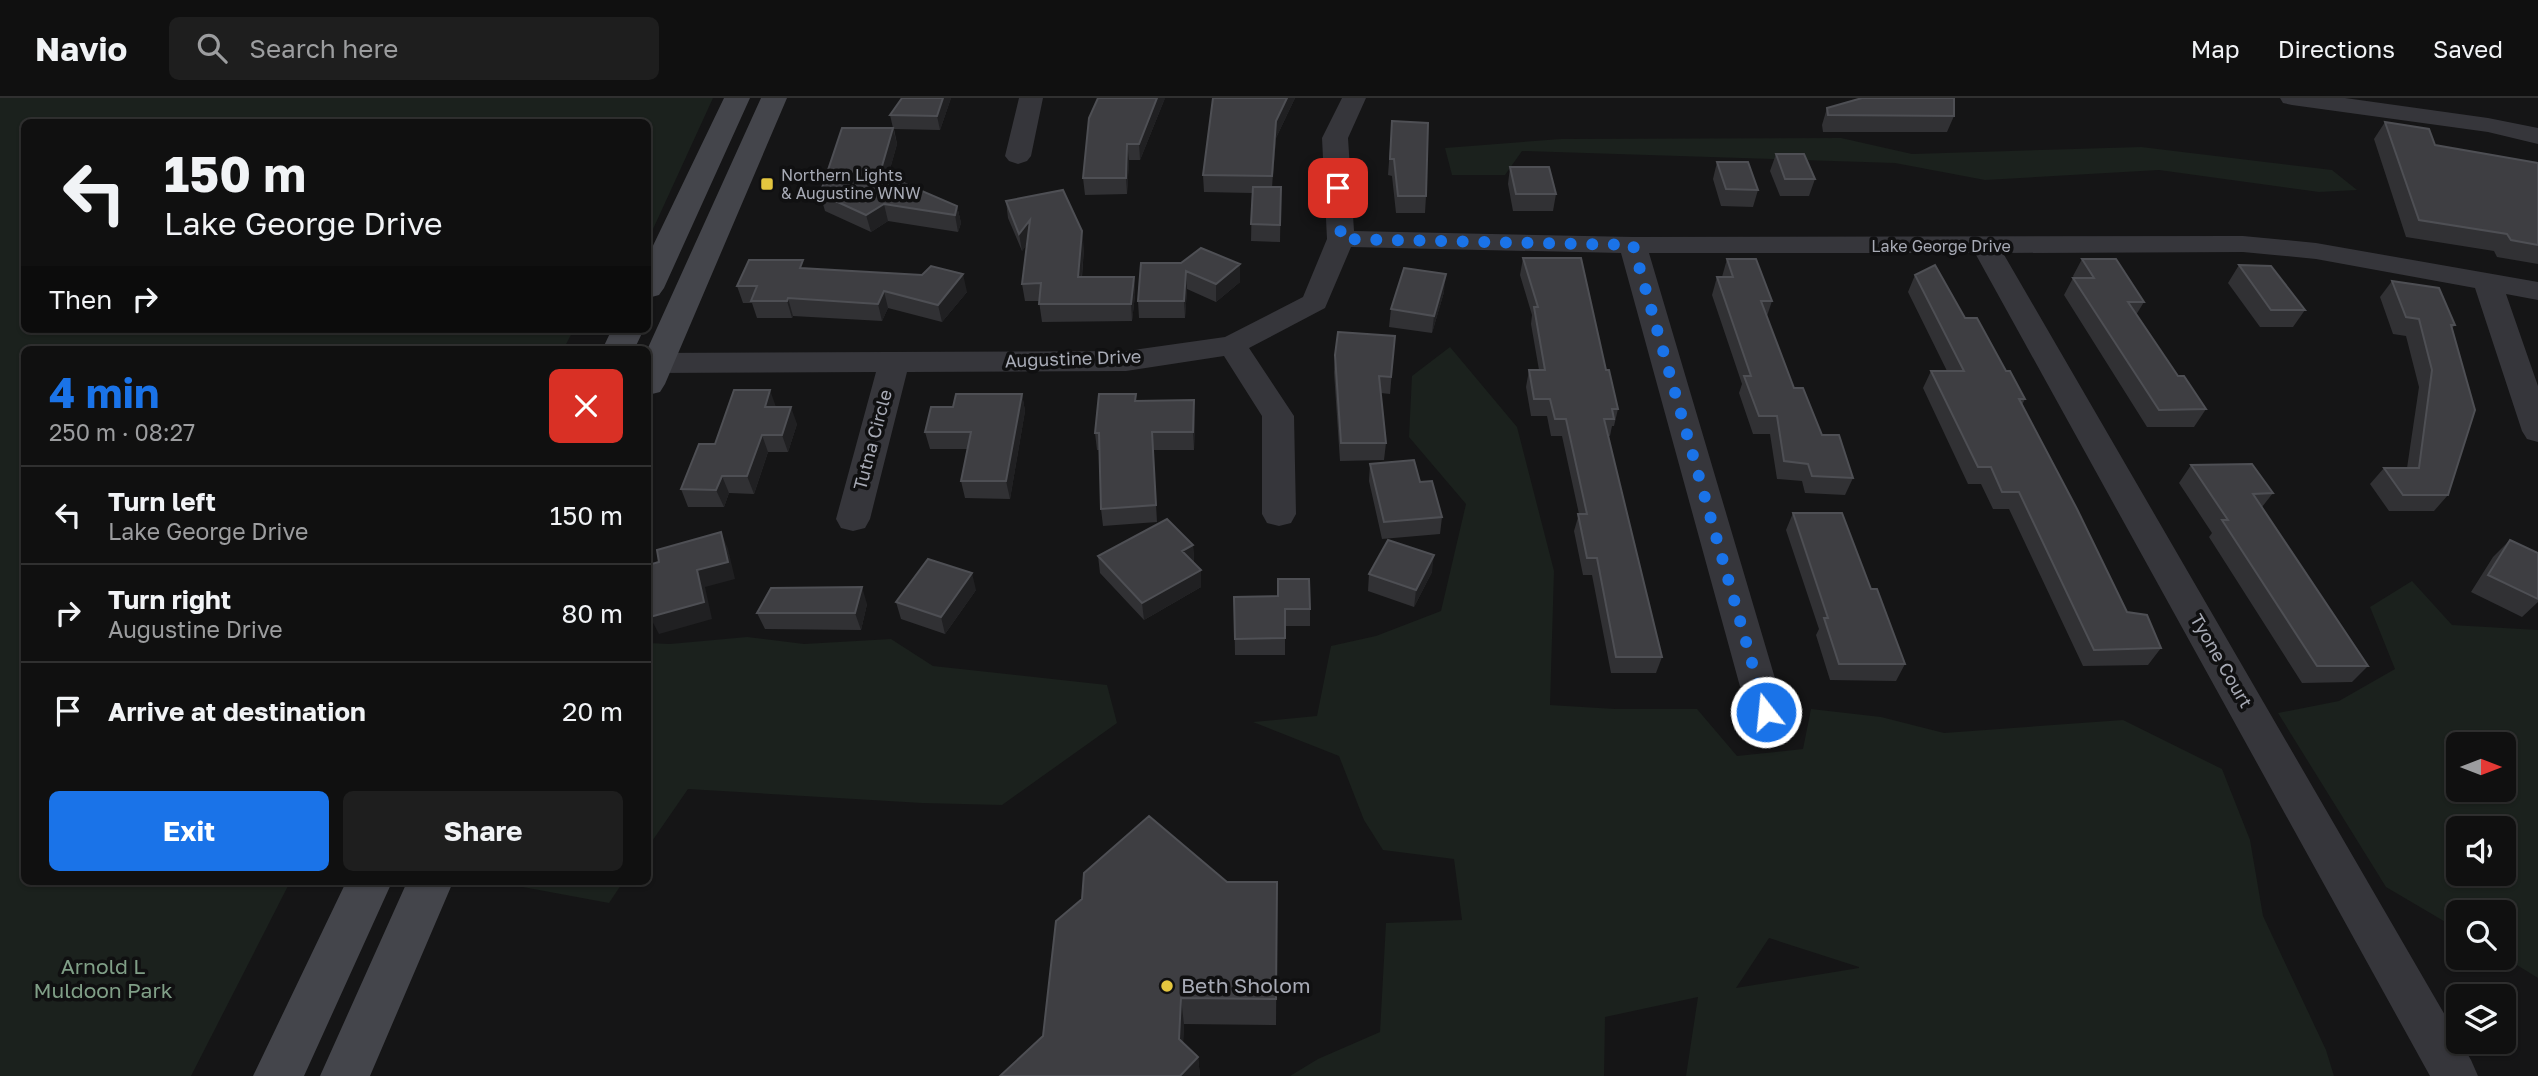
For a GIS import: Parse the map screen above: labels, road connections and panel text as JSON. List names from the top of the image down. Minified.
{"streets":{"street":["Lake George Drive","Augustine Drive","Tutna Circle","Tyone Court"]},"crossings":[["Lake George Drive","Augustine Drive"],["Lake George Drive","Tyone Court"],["Augustine Drive","Tutna Circle"]],"parks":["Arnold L Muldoon Park"],"places":{"transit":["Northern Lights & Augustine WNW"],"other":["Beth Sholom"]},"north":"right","page":{"header":"Navio","search":"Search here","nav":["Map","Directions","Saved"],"turn":["150 m","Lake George Drive"],"then":"Then","heading":["4 min","250 m · 08:27"],"list":[{"name":"Turn left","note":"Lake George Drive","value":"150 m"},{"name":"Turn right","note":"Augustine Drive","value":"80 m"},{"name":"Arrive at destination","value":"20 m"}],"buttons":["Exit","Share"]}}
